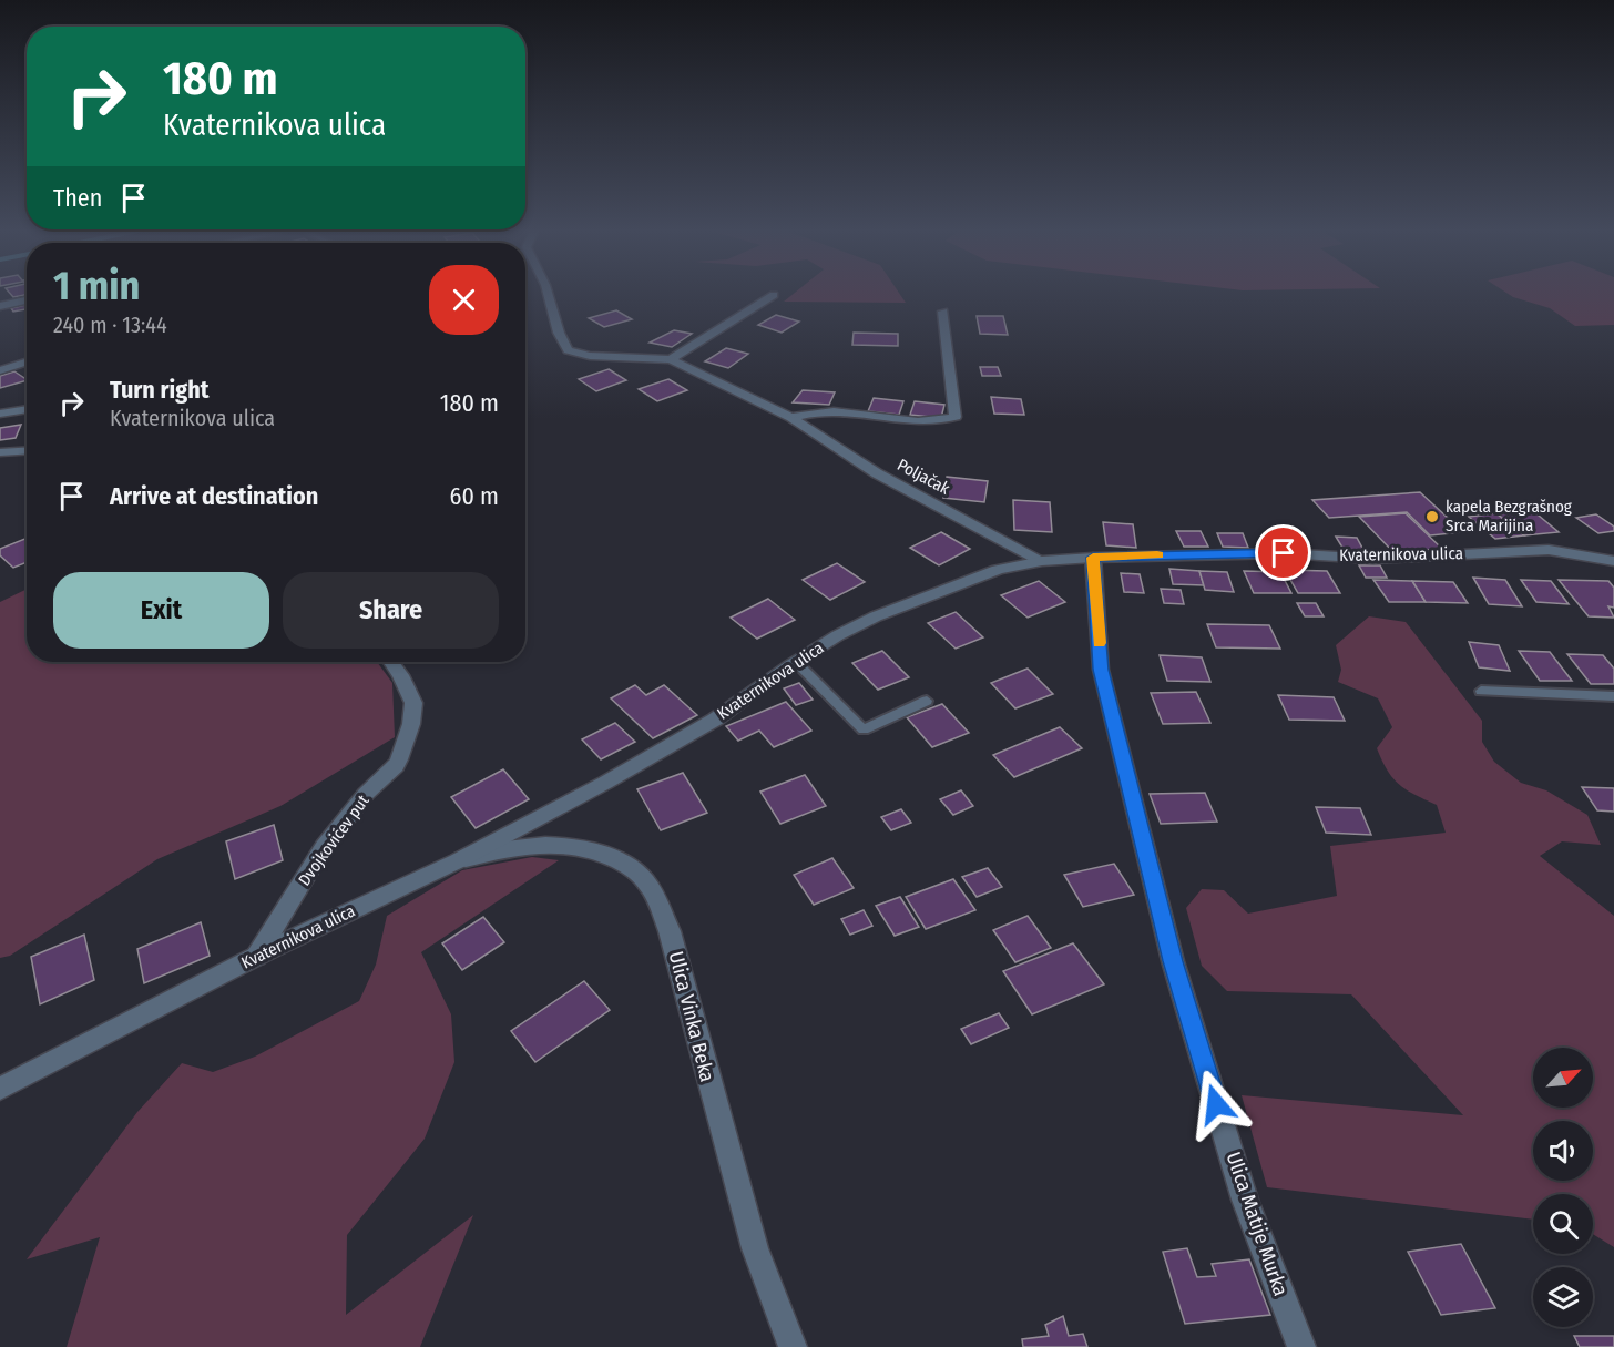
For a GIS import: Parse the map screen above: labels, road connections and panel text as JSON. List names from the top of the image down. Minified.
{"streets":{"street":["Poljačak","Kvaternikova ulica","Dvojkovićev put","Ulica Vinka Beka","Ulica Matije Murka"]},"crossings":[["Poljačak","Kvaternikova ulica"],["Kvaternikova ulica","Dvojkovićev put"],["Kvaternikova ulica","Ulica Vinka Beka"],["Kvaternikova ulica","Ulica Matije Murka"]],"places":["kapela Bezgrašnog Srca Marijina"],"north":"top right","page":{"turn":["180 m","Kvaternikova ulica"],"then":"Then","heading":["1 min","240 m · 13:44"],"list":[{"name":"Turn right","note":"Kvaternikova ulica","value":"180 m"},{"name":"Arrive at destination","value":"60 m"}],"buttons":["Exit","Share"]}}
